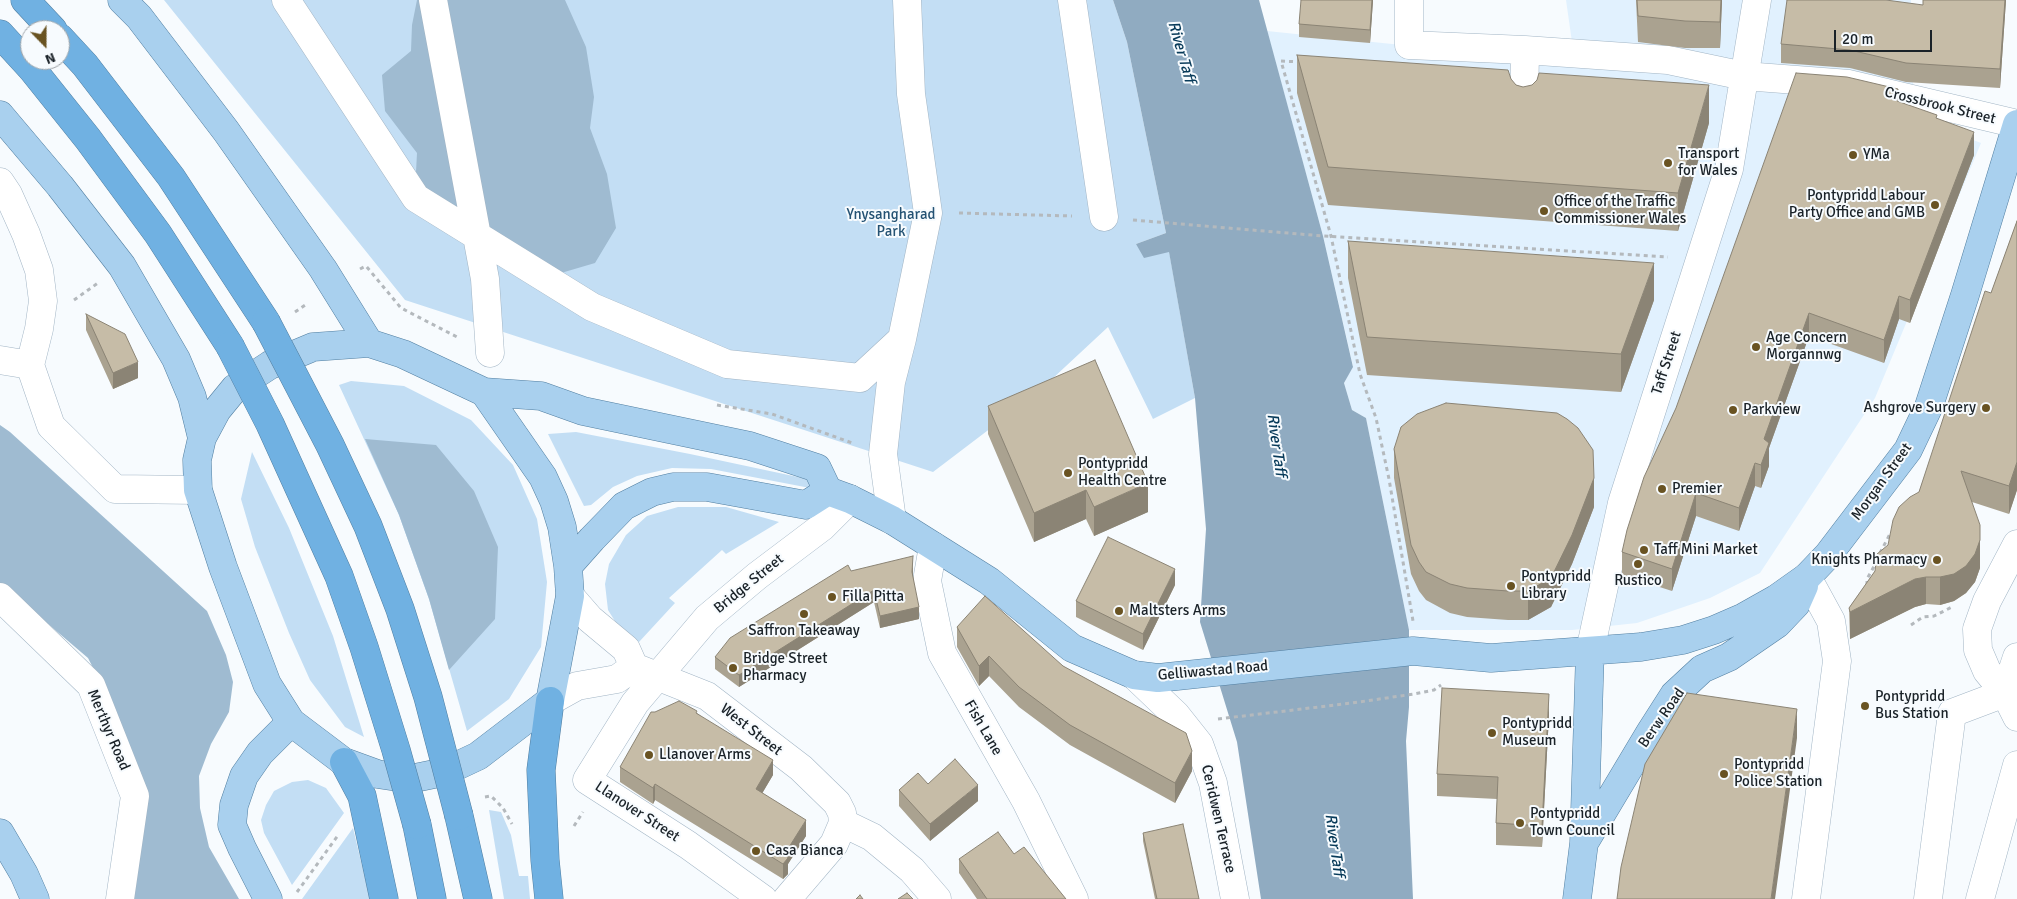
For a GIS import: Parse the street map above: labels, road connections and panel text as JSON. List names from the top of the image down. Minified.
{"streets":{"main road":["Morgan Street","Gelliwastad Road","Berw Road"],"street":["Crossbrook Street","Taff Street","Bridge Street","Fish Lane","Merthyr Road","West Street","Llanover Street","Ceridwen Terrace"]},"crossings":[["Crossbrook Street","Taff Street"],["Crossbrook Street","Morgan Street"],["Taff Street","Morgan Street"],["Taff Street","Gelliwastad Road"],["Taff Street","Berw Road"],["Morgan Street","Gelliwastad Road"],["Morgan Street","Berw Road"],["Bridge Street","Gelliwastad Road"],["Bridge Street","West Street"],["Bridge Street","Llanover Street"],["Gelliwastad Road","Berw Road"],["Gelliwastad Road","Fish Lane"],["Gelliwastad Road","Ceridwen Terrace"],["West Street","Llanover Street"]],"water":["River Taff"],"parks":["Ynysangharad Park"],"places":["YMa","Transport for Wales","Pontypridd Labour Party Office and GMB","Office of the Traffic Commissioner Wales","Age Concern Morgannwg","Ashgrove Surgery","Parkview","Pontypridd Health Centre","Premier","Taff Mini Market","Knights Pharmacy","Rustico","Pontypridd Library","Filla Pitta","Maltsters Arms","Saffron Takeaway","Bridge Street Pharmacy","Pontypridd Bus Station","Pontypridd Museum","Llanover Arms","Pontypridd Police Station","Pontypridd Town Council","Casa Bianca"],"scale_bar":"20 m","north":"bottom"}
